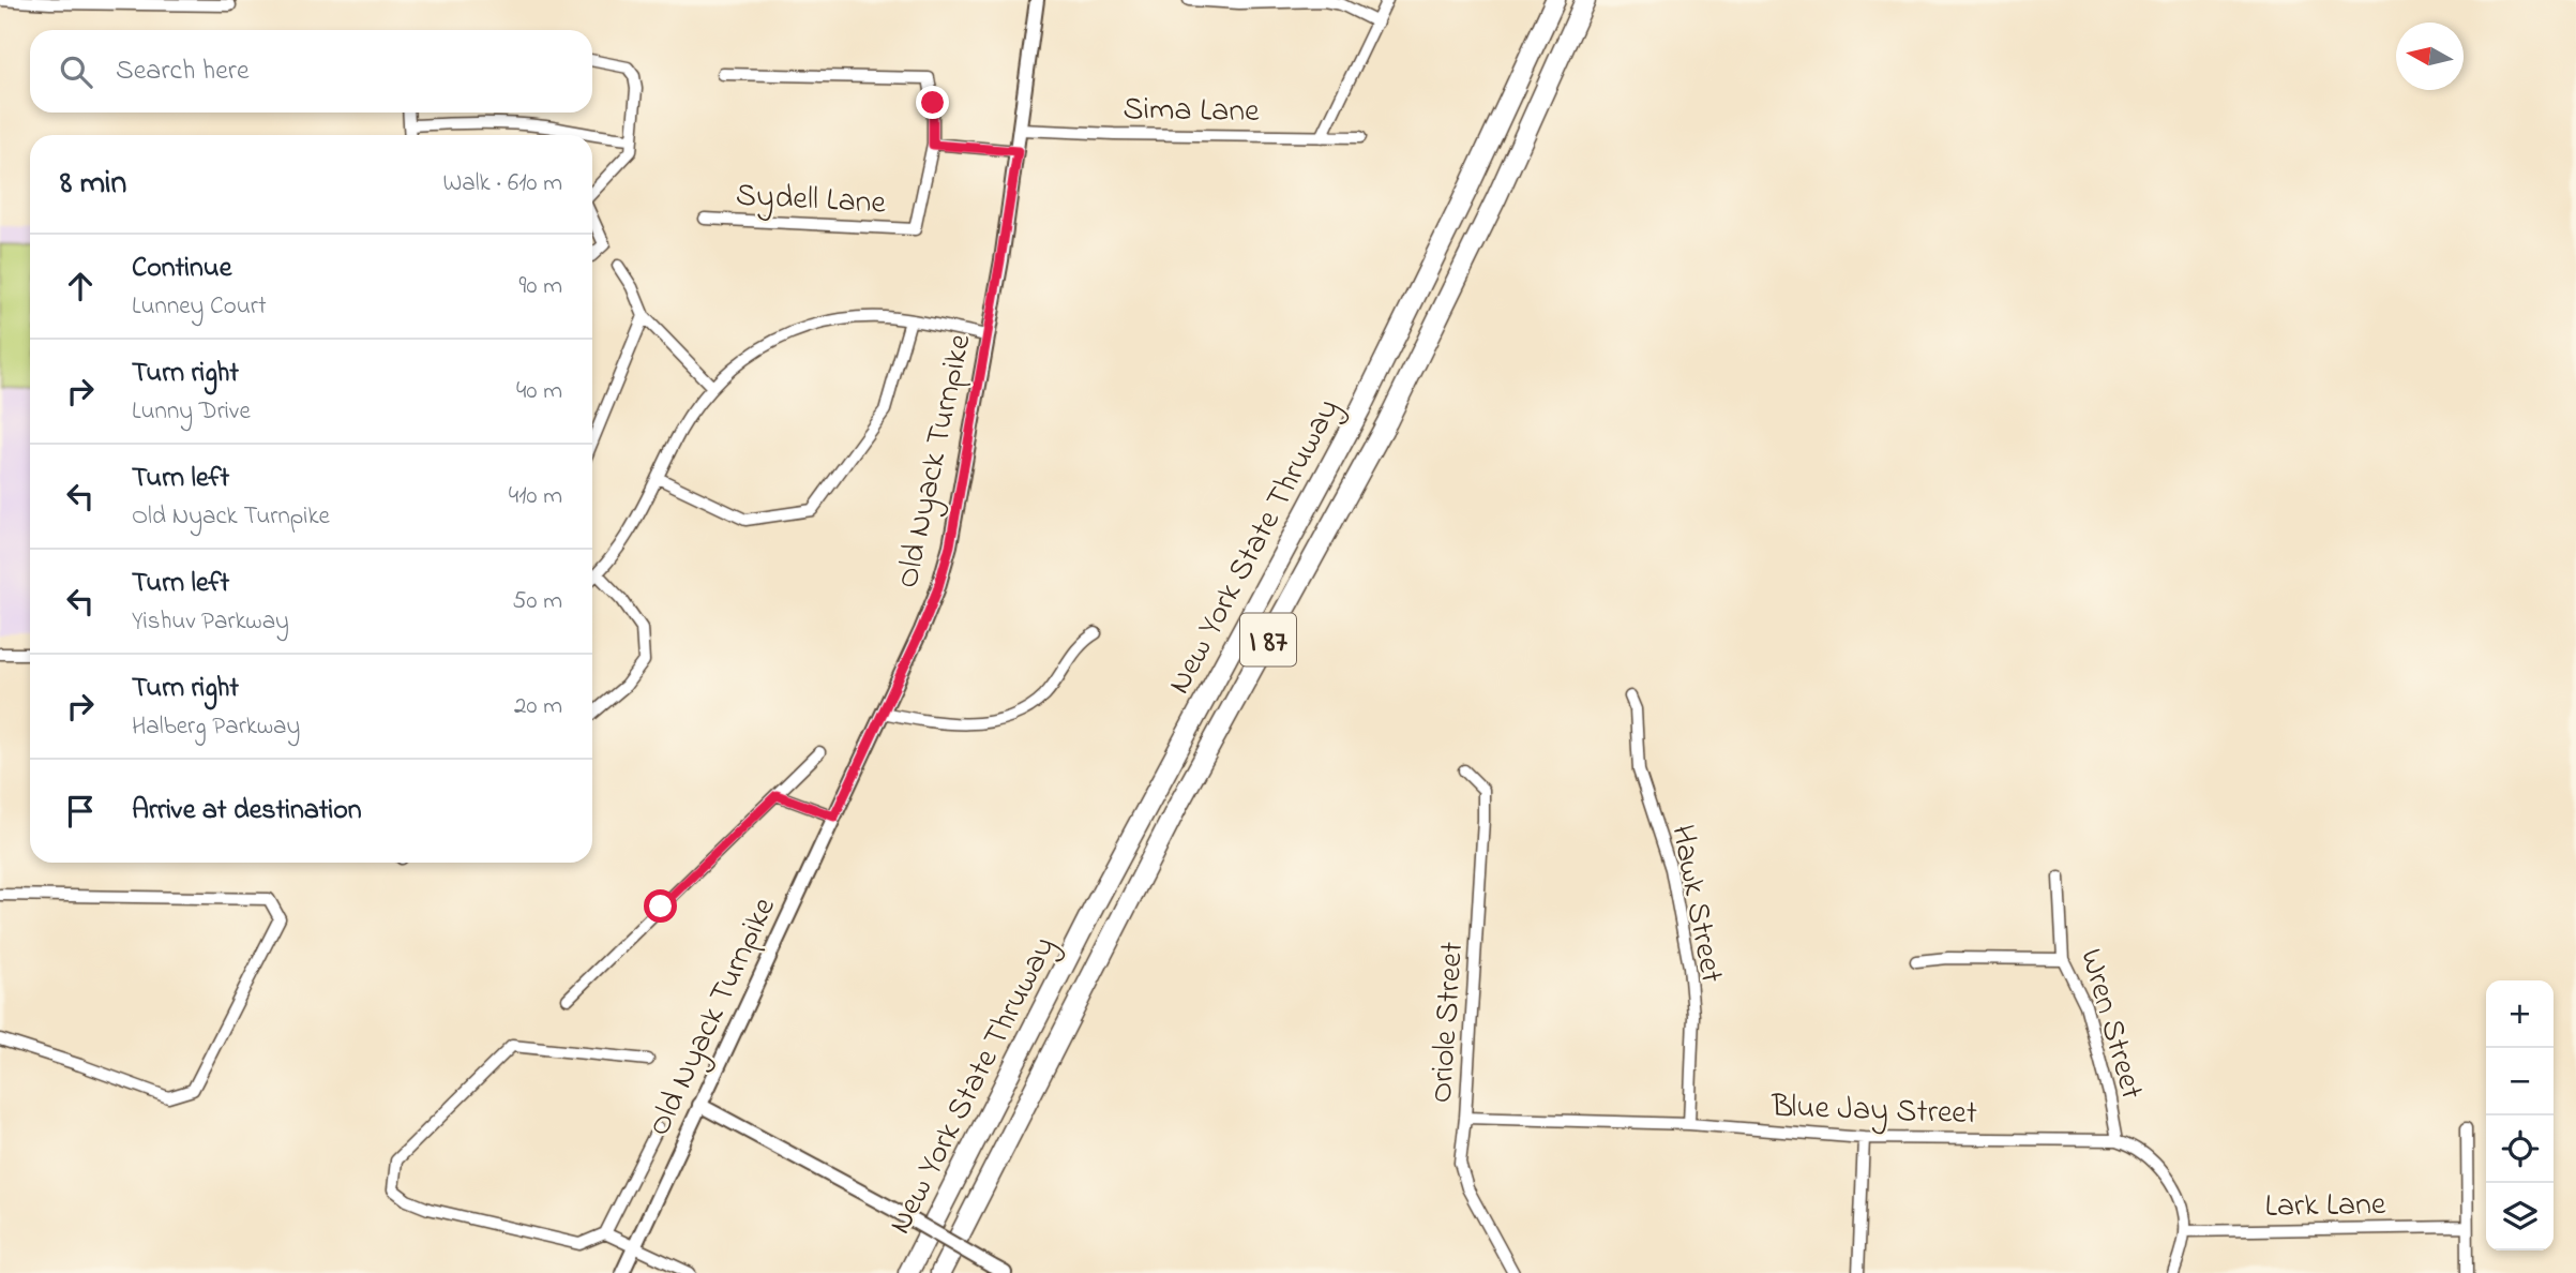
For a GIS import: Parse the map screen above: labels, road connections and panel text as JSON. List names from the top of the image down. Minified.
{"streets":{"highway":["New York State Thruway","I 87"],"street":["Sima Lane","Sydell Lane","Old Nyack Turnpike","Hawk Street","Oriole Street","Wren Street","Blue Jay Street","Lark Lane"]},"crossings":[["Sima Lane","Old Nyack Turnpike"],["Hawk Street","Blue Jay Street"],["Oriole Street","Blue Jay Street"],["Wren Street","Blue Jay Street"]],"north":"left","page":{"search":"Search here","heading":["8 min","Walk · 610 m"],"list":[["Continue","Lunney Court","90 m"],["Turn right","Lunny Drive","40 m"],["Turn left","Old Nyack Turnpike","410 m"],["Turn left","Yishuv Parkway","50 m"],["Turn right","Halberg Parkway","20 m"],"Arrive at destination"],"map_buttons":["+","−"]}}
